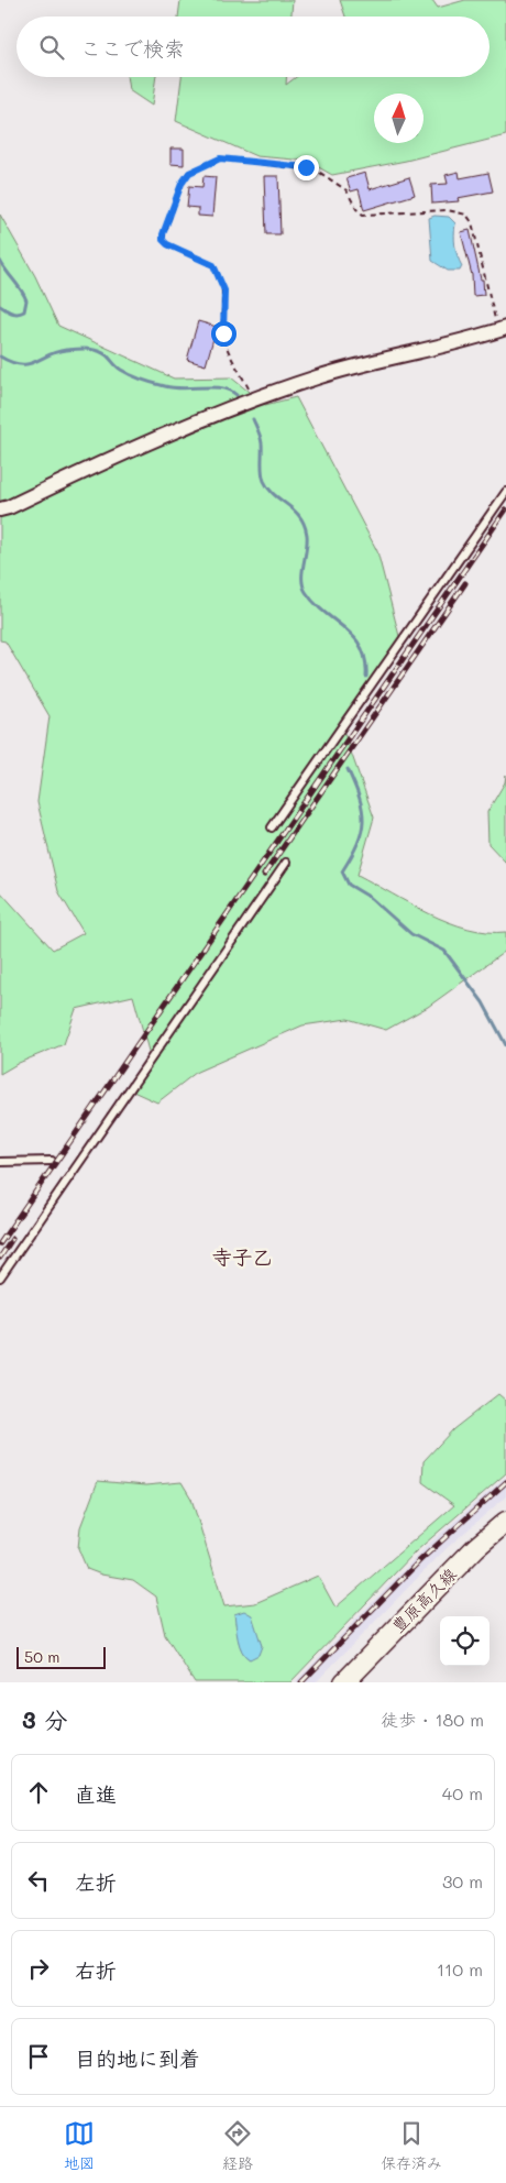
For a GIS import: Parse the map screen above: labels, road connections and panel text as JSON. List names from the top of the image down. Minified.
{"streets":{"main road":["豊原高久線"]},"districts":["寺子乙"],"scale_bar":"50 m","north":"top","page":{"search":"ここで検索","scale":"50 m","heading":["3 分","徒歩 · 180 m"],"list":[["直進","40 m"],["左折","30 m"],["右折","110 m"],"目的地に到着"],"nav":["地図","経路","保存済み"]}}
